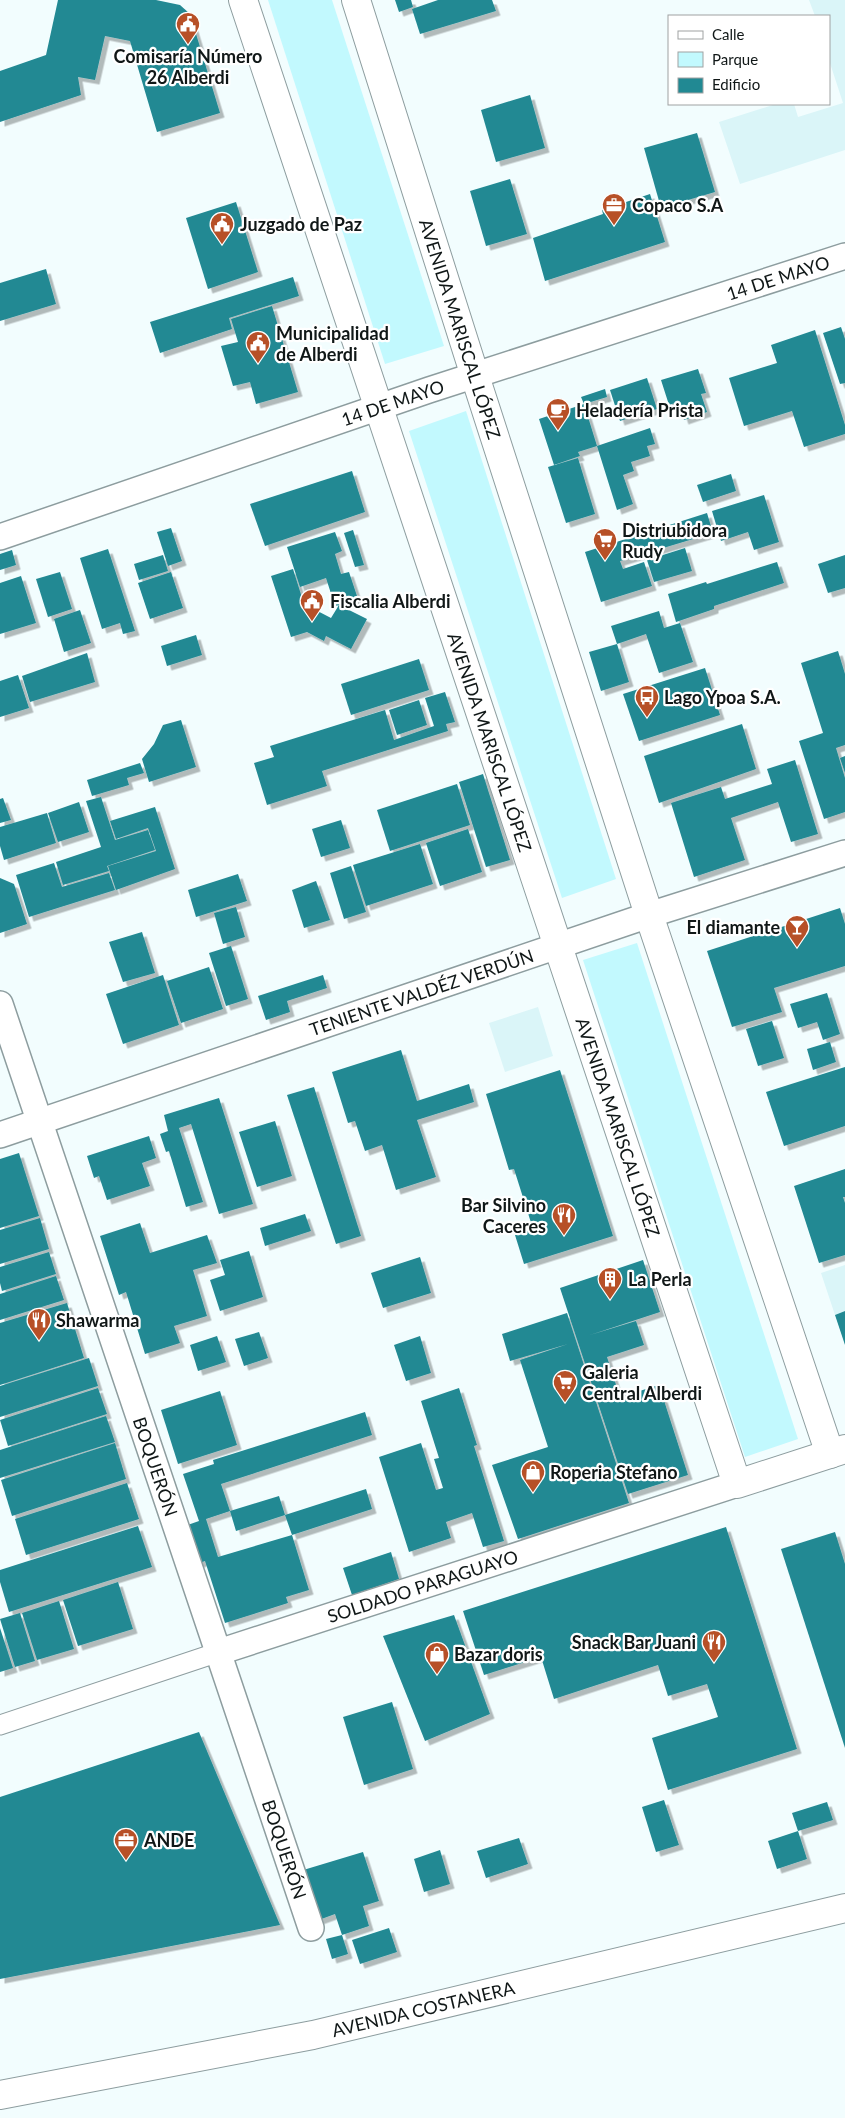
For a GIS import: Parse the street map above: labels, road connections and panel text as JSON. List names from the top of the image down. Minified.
{"streets":{"street":["14 DE MAYO","AVENIDA MARISCAL LÓPEZ","TENIENTE VALDÉZ VERDÚN","BOQUERÓN","SOLDADO PARAGUAYO","AVENIDA COSTANERA"]},"crossings":[["14 DE MAYO","AVENIDA MARISCAL LÓPEZ"],["AVENIDA MARISCAL LÓPEZ","TENIENTE VALDÉZ VERDÚN"],["AVENIDA MARISCAL LÓPEZ","SOLDADO PARAGUAYO"],["TENIENTE VALDÉZ VERDÚN","BOQUERÓN"],["BOQUERÓN","SOLDADO PARAGUAYO"]],"places":{"public building":["Comisaría Número 26 Alberdi","Juzgado de Paz","Municipalidad de Alberdi","Fiscalia Alberdi"],"office":["Copaco S.A","ANDE"],"cafe":["Heladería Prista"],"supermarket":["Distriubidora Rudy","Galeria Central Alberdi"],"bus stop":["Lago Ypoa S.A."],"bar":["El diamante"],"restaurant":["Bar Silvino Caceres","Shawarma","Snack Bar Juani"],"building":["La Perla"],"shop":["Roperia Stefano","Bazar doris"]},"legend":["Calle","Parque","Edificio"]}
